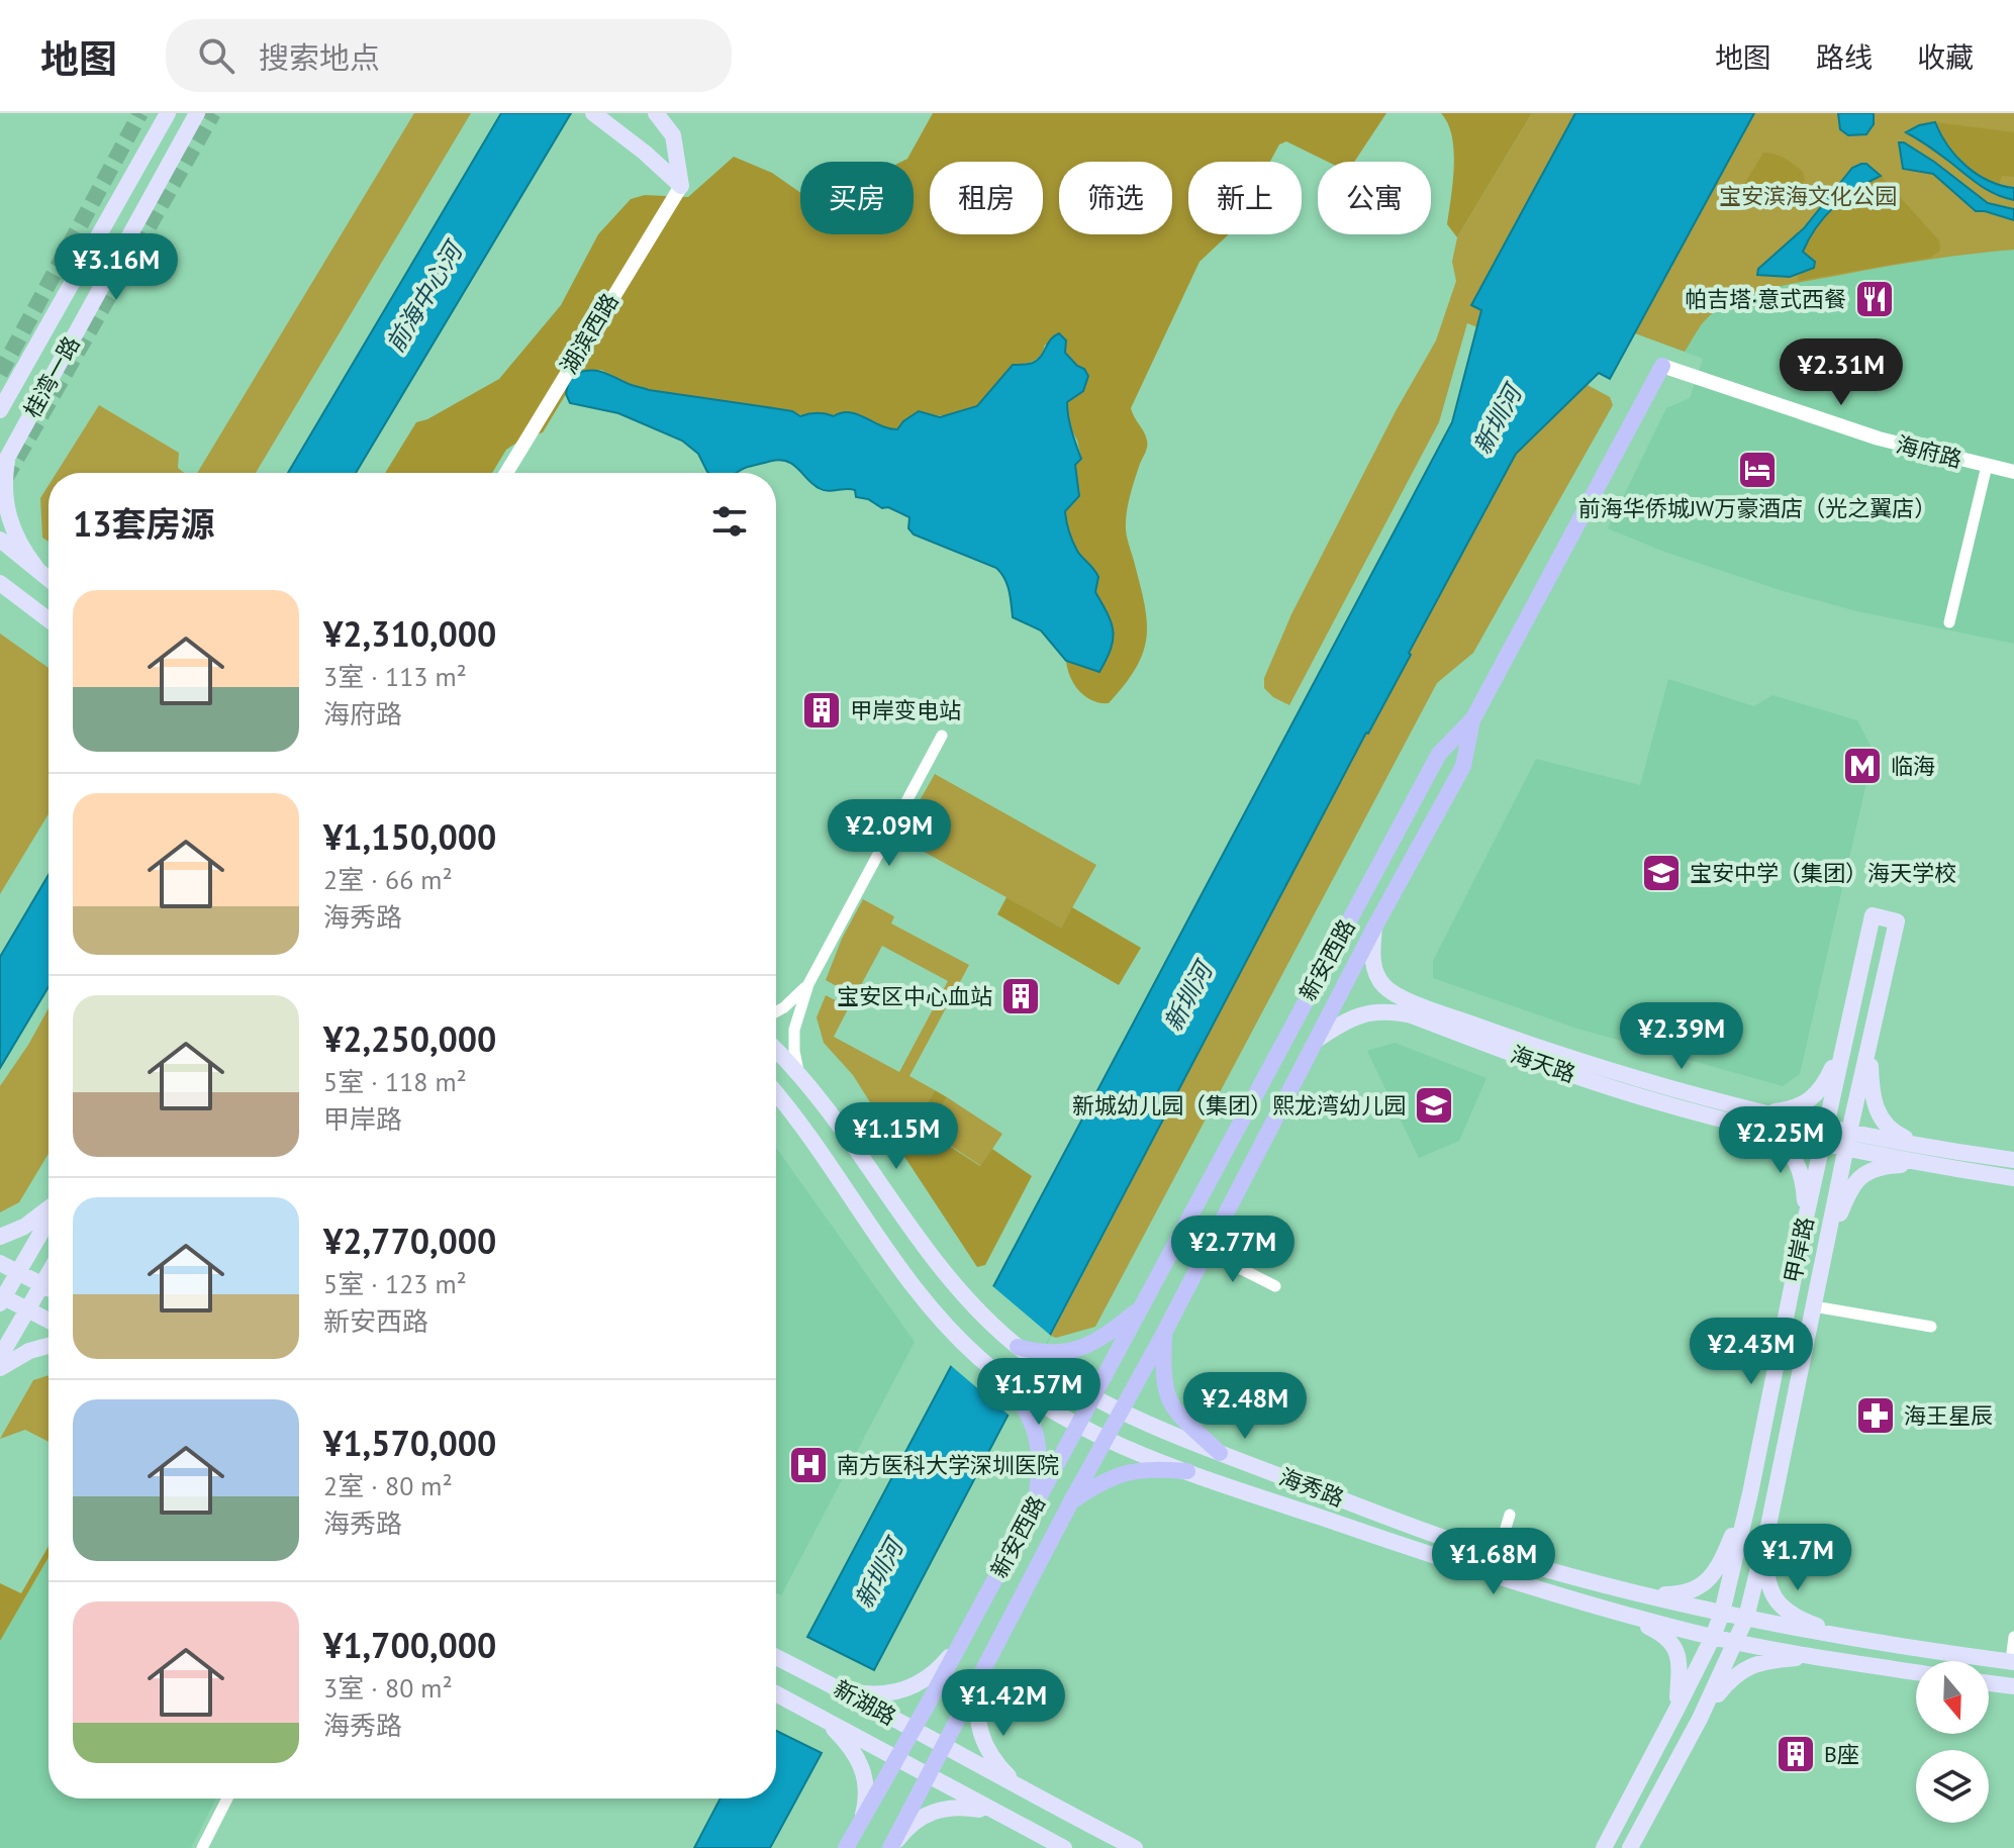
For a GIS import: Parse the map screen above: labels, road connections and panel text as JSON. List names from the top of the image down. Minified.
{"streets":{"main road":["桂湾一路","新安西路","海天路","甲岸路","海秀路","新湖路"],"street":["湖滨西路","海府路"]},"crossings":[["海府路","新安西路"],["新安西路","海天路"],["新安西路","海秀路"],["新安西路","新湖路"],["海天路","甲岸路"],["甲岸路","海秀路"]],"water":["前海中心河","新圳河"],"parks":["宝安滨海文化公园"],"places":{"restaurant":["帕吉塔·意式西餐"],"hotel":["前海华侨城JW万豪酒店（光之翼店）"],"building":["甲岸变电站","宝安区中心血站","B座"],"metro station":["临海"],"school or university":["宝安中学（集团）海天学校","新城幼儿园（集团）熙龙湾幼儿园"],"pharmacy":["海王星辰"],"hospital":["南方医科大学深圳医院"]},"north":"bottom","page":{"header":"地图","search":"搜索地点","nav":["地图","路线","收藏"],"chip":["买房","租房","筛选","新上","公寓"],"price":["¥3.16M","¥2.31M","¥2.09M","¥2.39M","¥1.15M","¥2.25M","¥2.77M","¥2.43M","¥1.57M","¥2.48M","¥1.7M","¥1.68M","¥1.42M"],"heading":"13套房源","list":[{"name":"¥2,310,000","note":"3室 · 113 m² · 海府路"},{"name":"¥1,150,000","note":"2室 · 66 m² · 海秀路"},{"name":"¥2,250,000","note":"5室 · 118 m² · 甲岸路"},{"name":"¥2,770,000","note":"5室 · 123 m² · 新安西路"},{"name":"¥1,570,000","note":"2室 · 80 m² · 海秀路"},{"name":"¥1,700,000","note":"3室 · 80 m² · 海秀路"}]}}
